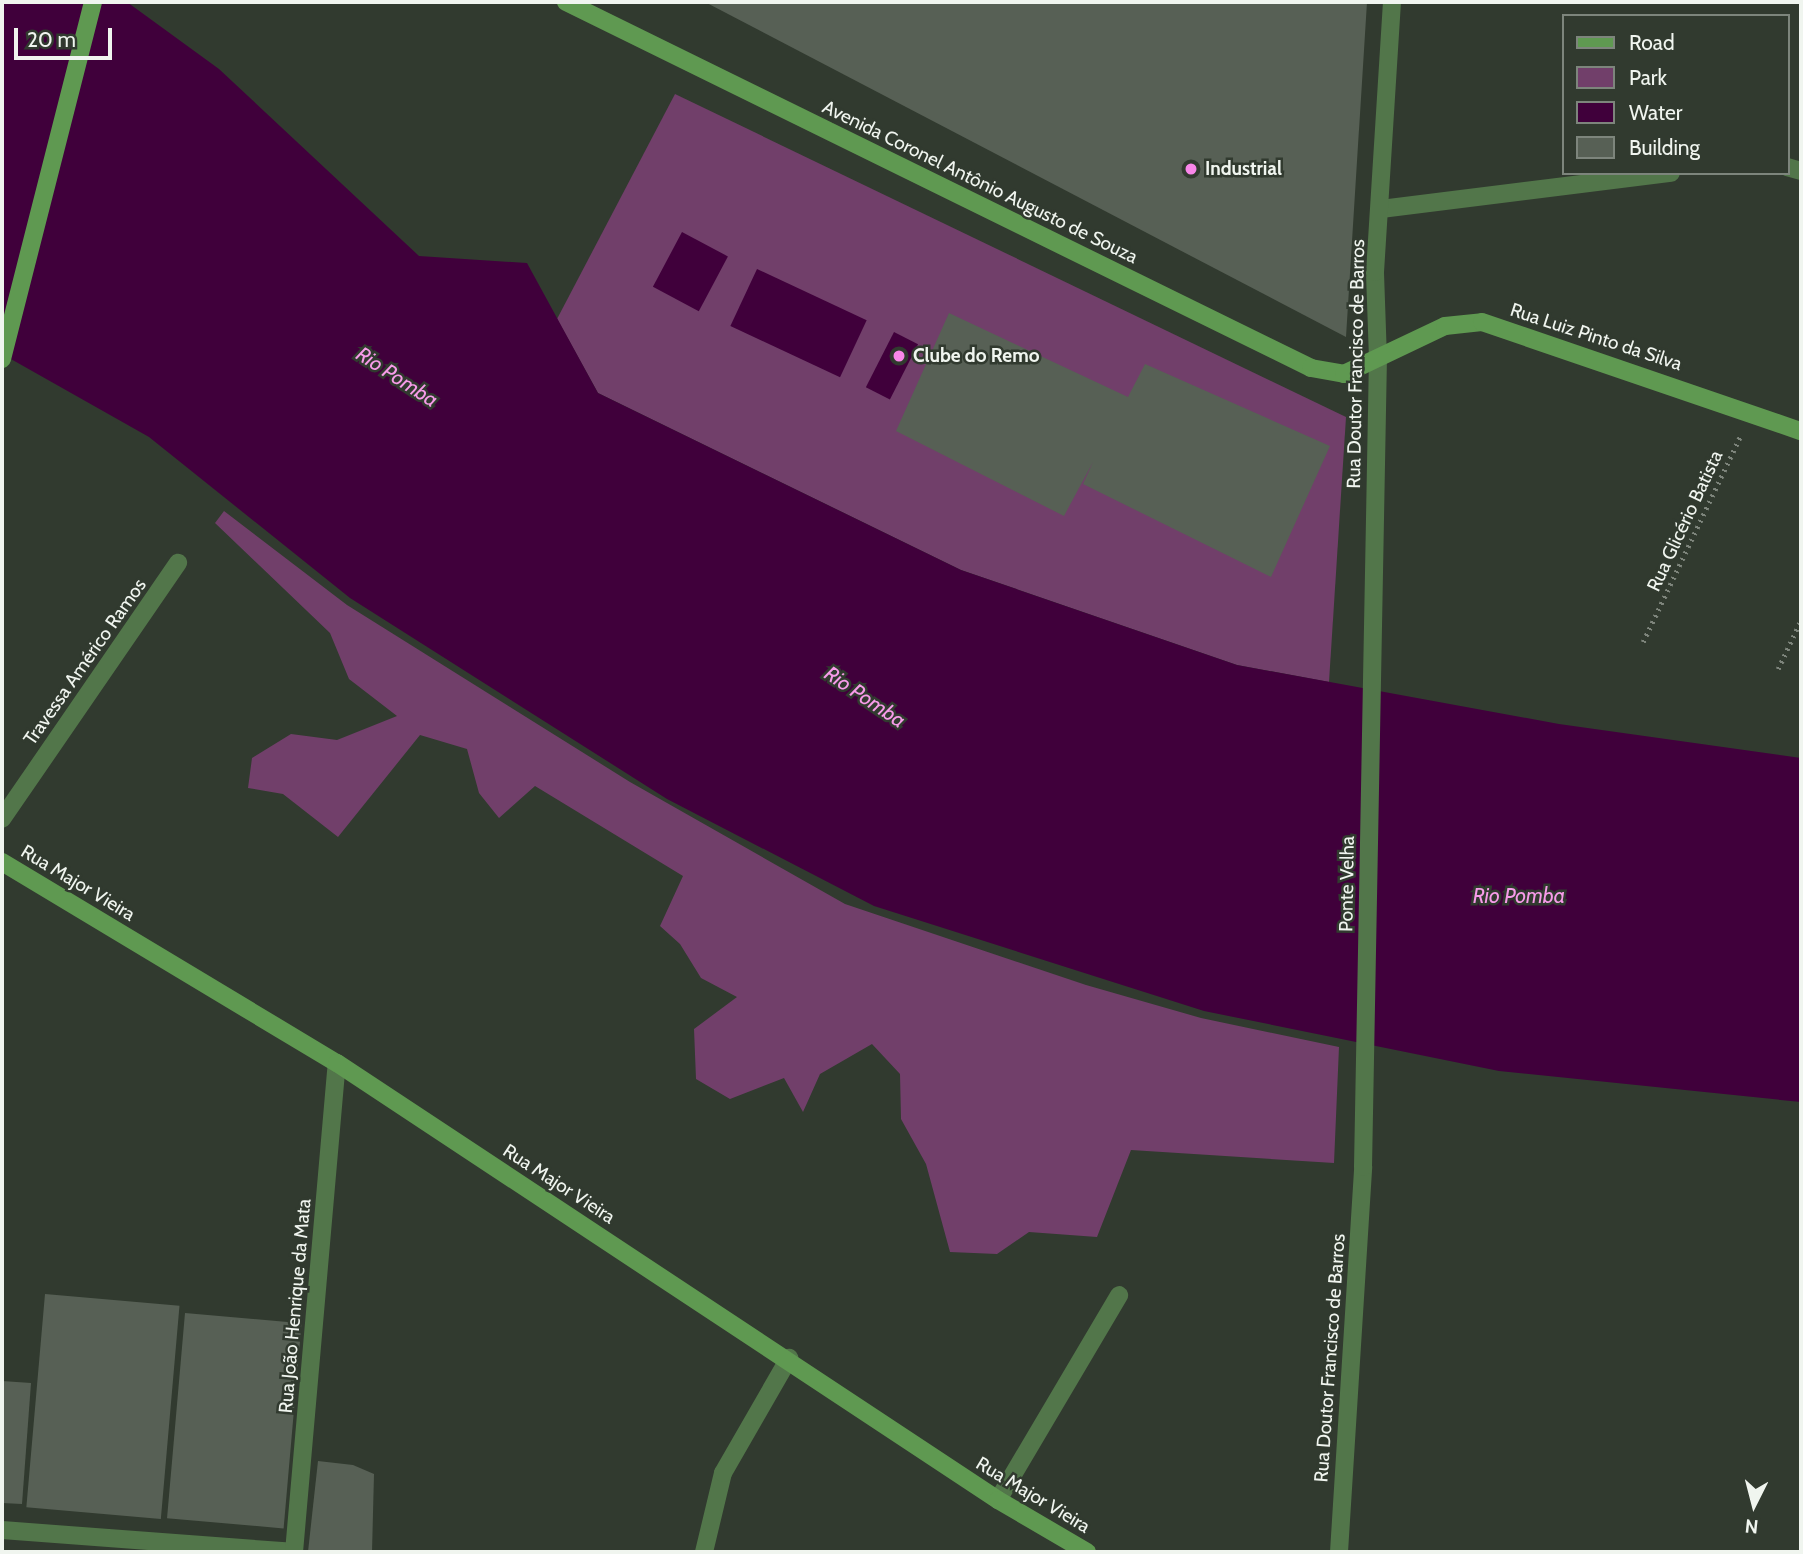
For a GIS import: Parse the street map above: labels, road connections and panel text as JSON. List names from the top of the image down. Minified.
{"streets":{"main road":["Avenida Coronel Antônio Augusto de Souza","Rua Luiz Pinto da Silva","Rua Major Vieira"],"street":["Rua Doutor Francisco de Barros","Travessa Américo Ramos","Ponte Velha","Rua João Henrique da Mata"],"path":["Rua Glicério Batista"]},"crossings":[["Avenida Coronel Antônio Augusto de Souza","Rua Luiz Pinto da Silva"],["Avenida Coronel Antônio Augusto de Souza","Rua Doutor Francisco de Barros"],["Rua Luiz Pinto da Silva","Rua Doutor Francisco de Barros"],["Rua Luiz Pinto da Silva","Rua Glicério Batista"],["Rua Doutor Francisco de Barros","Ponte Velha"],["Rua Major Vieira","Rua João Henrique da Mata"]],"water":["Rio Pomba"],"places":["Industrial","Clube do Remo"],"legend":["Road","Park","Water","Building"],"scale_bar":"20 m","north":"bottom"}
